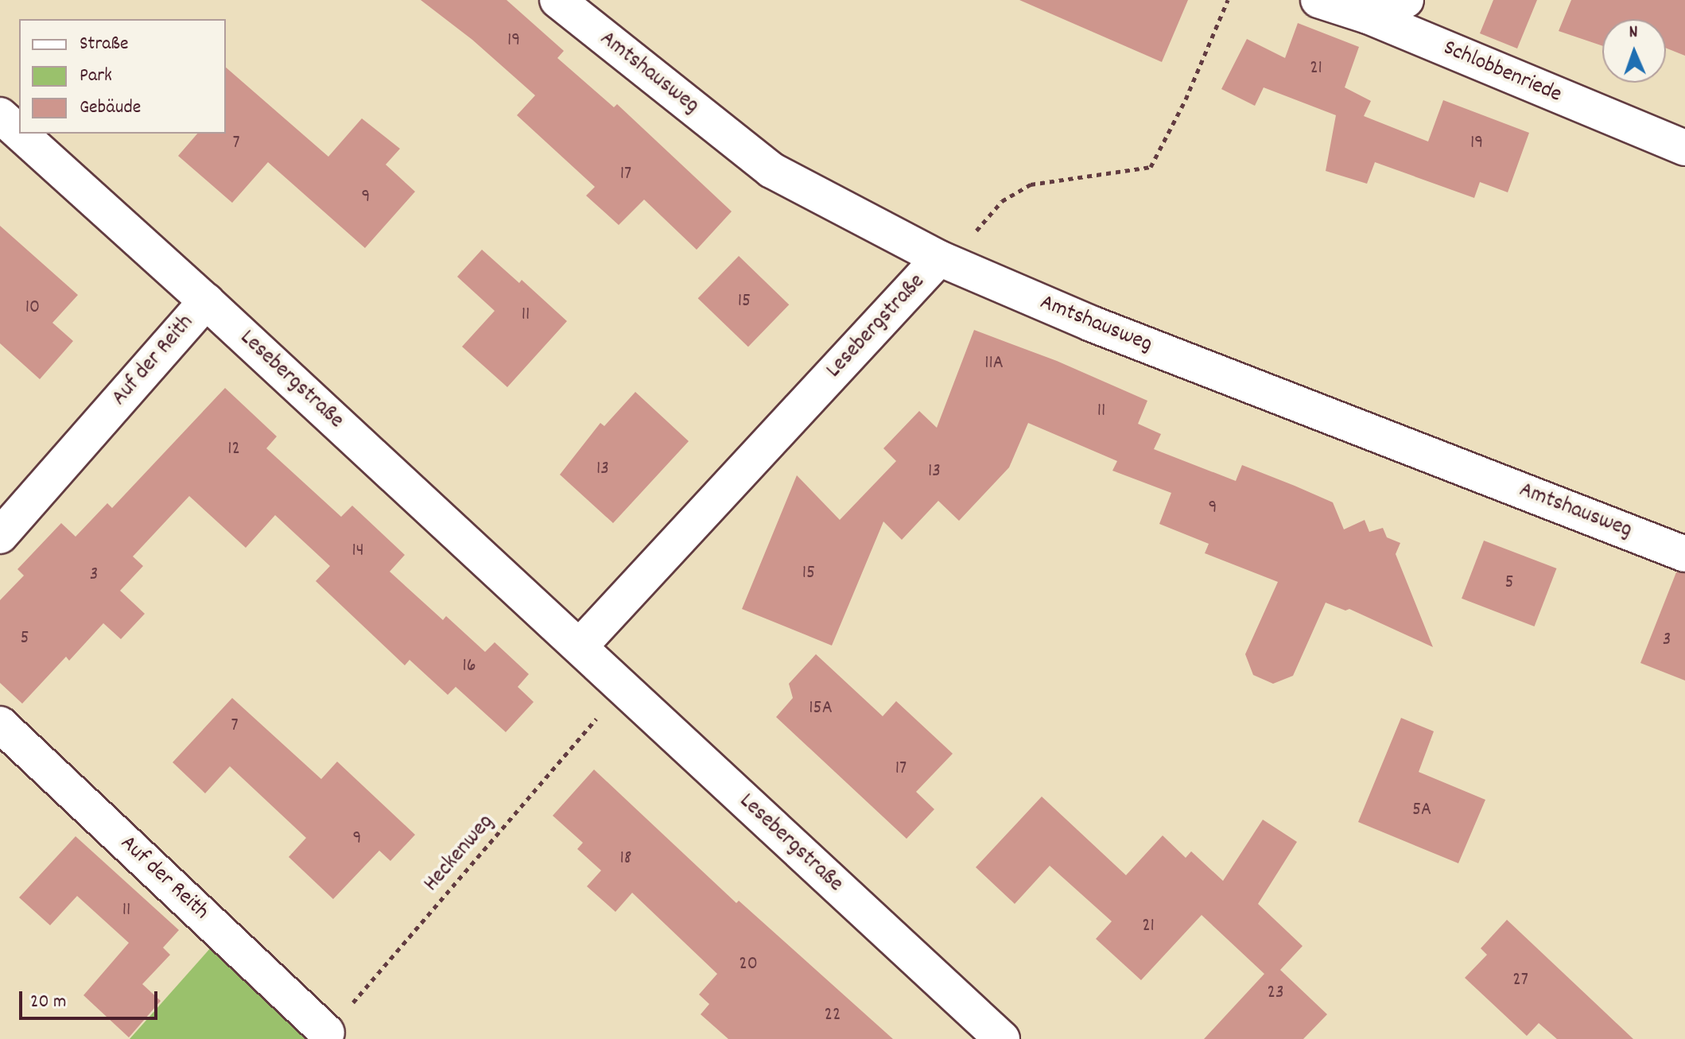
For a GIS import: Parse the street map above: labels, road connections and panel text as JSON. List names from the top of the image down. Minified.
{"streets":{"street":["Schlobbenriede","Amtshausweg","Lesebergstraße","Auf der Reith"],"path":["Heckenweg"]},"crossings":[["Amtshausweg","Lesebergstraße"],["Lesebergstraße","Auf der Reith"],["Lesebergstraße","Heckenweg"],["Auf der Reith","Heckenweg"]],"house_numbers":["19","21","7","19","17","9","15","10","11","11A","11","12","13","13","9","14","15","3","5","5","3","16","15A","7","17","5A","9","18","11","21","20","27","23","22"],"legend":["Straße","Park","Gebäude"],"scale_bar":"20 m","north":"top"}
